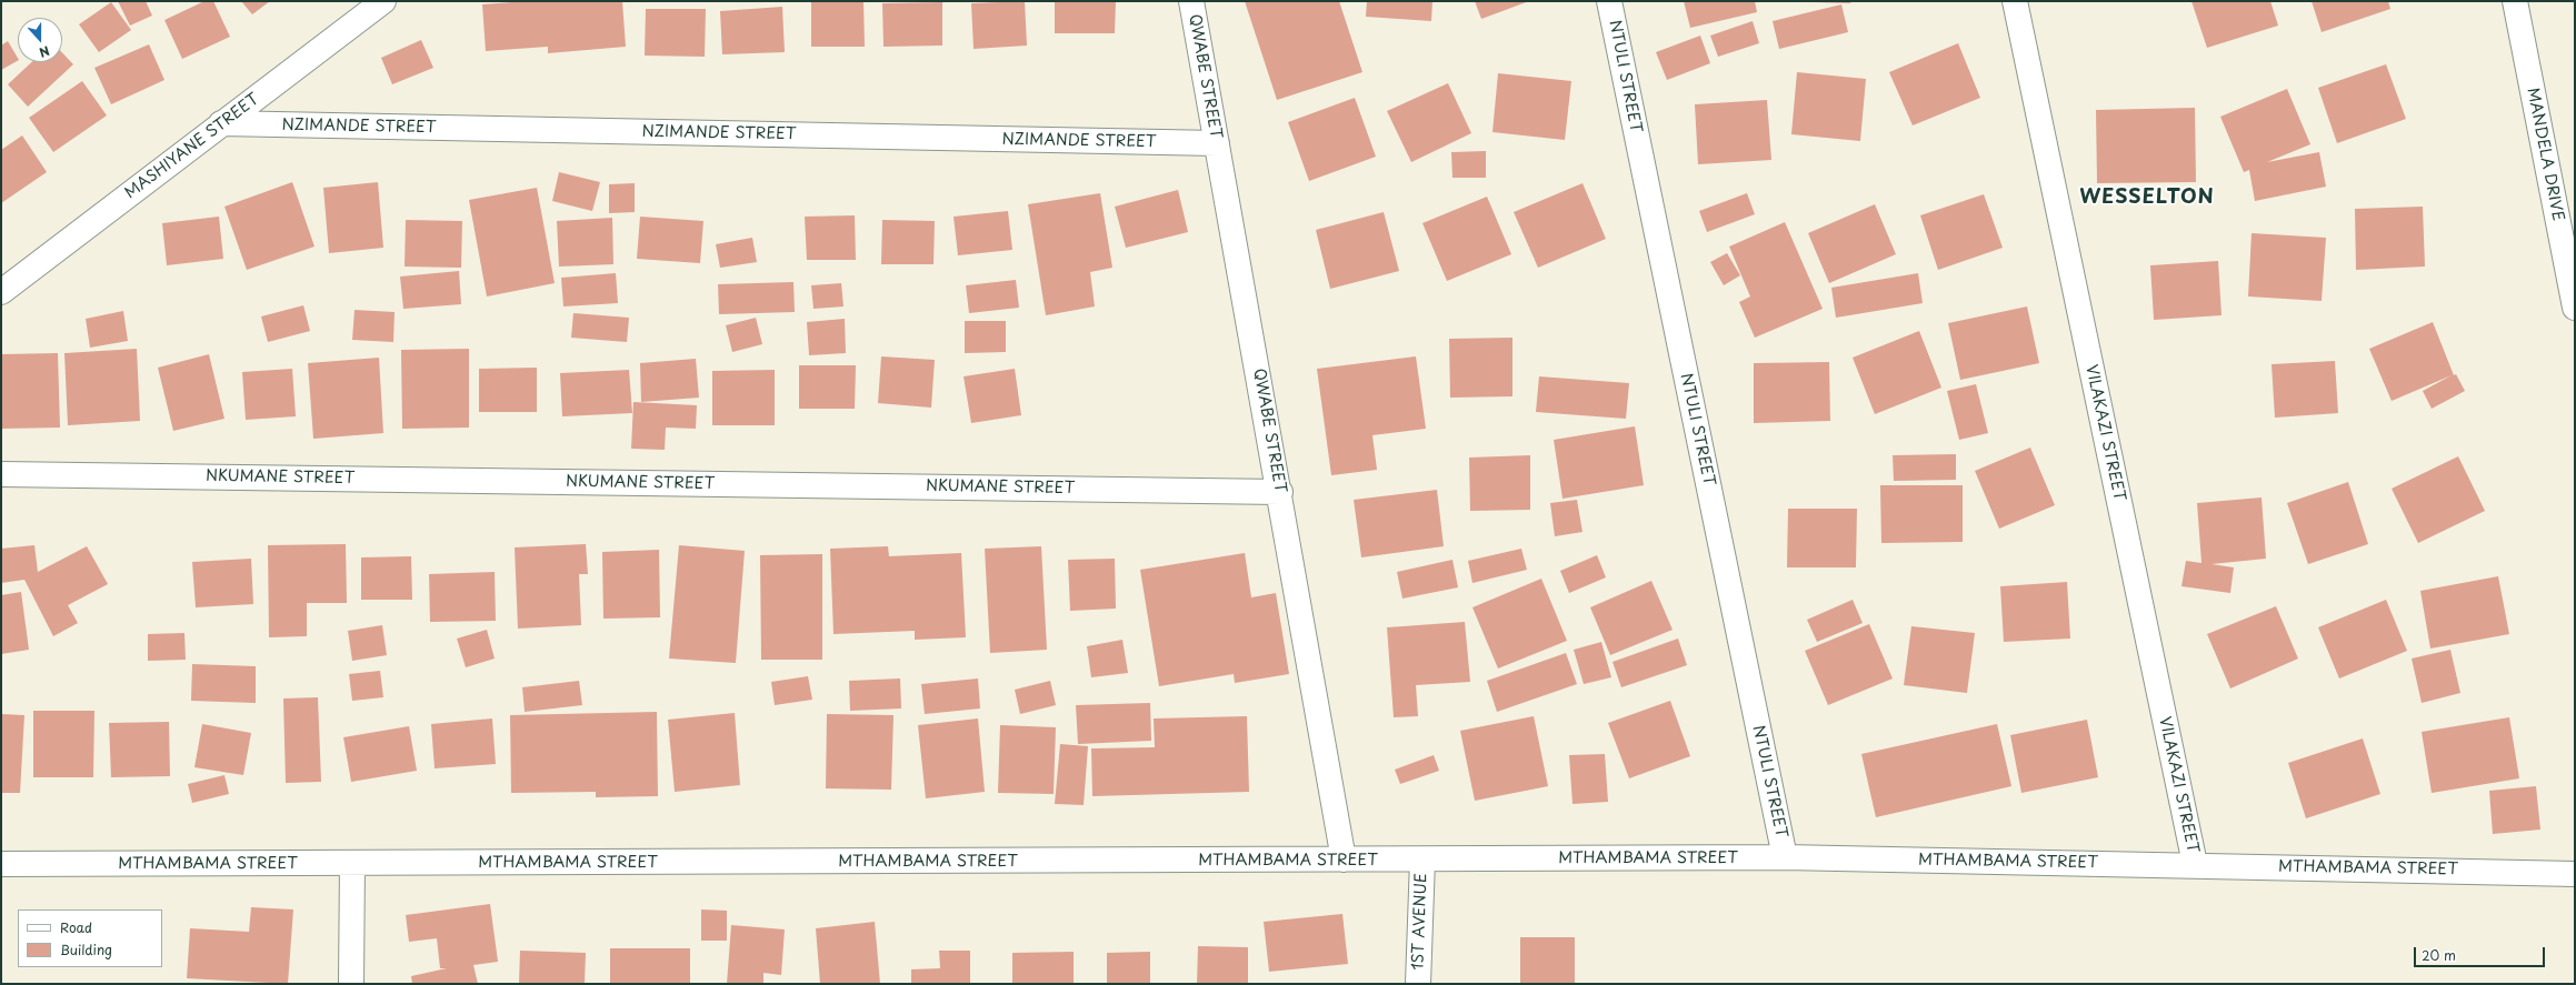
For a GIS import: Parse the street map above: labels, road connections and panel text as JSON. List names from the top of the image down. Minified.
{"streets":{"street":["QWABE STREET","NTULI STREET","NZIMANDE STREET","MASHIYANE STREET","MANDELA DRIVE","VILAKAZI STREET","NKUMANE STREET","MTHAMBAMA STREET","1ST AVENUE"]},"crossings":[["QWABE STREET","NZIMANDE STREET"],["QWABE STREET","NKUMANE STREET"],["QWABE STREET","MTHAMBAMA STREET"],["NTULI STREET","MTHAMBAMA STREET"],["NZIMANDE STREET","MASHIYANE STREET"],["VILAKAZI STREET","MTHAMBAMA STREET"],["MTHAMBAMA STREET","1ST AVENUE"]],"districts":["WESSELTON"],"legend":["Road","Building"],"scale_bar":"20 m","north":"bottom"}
